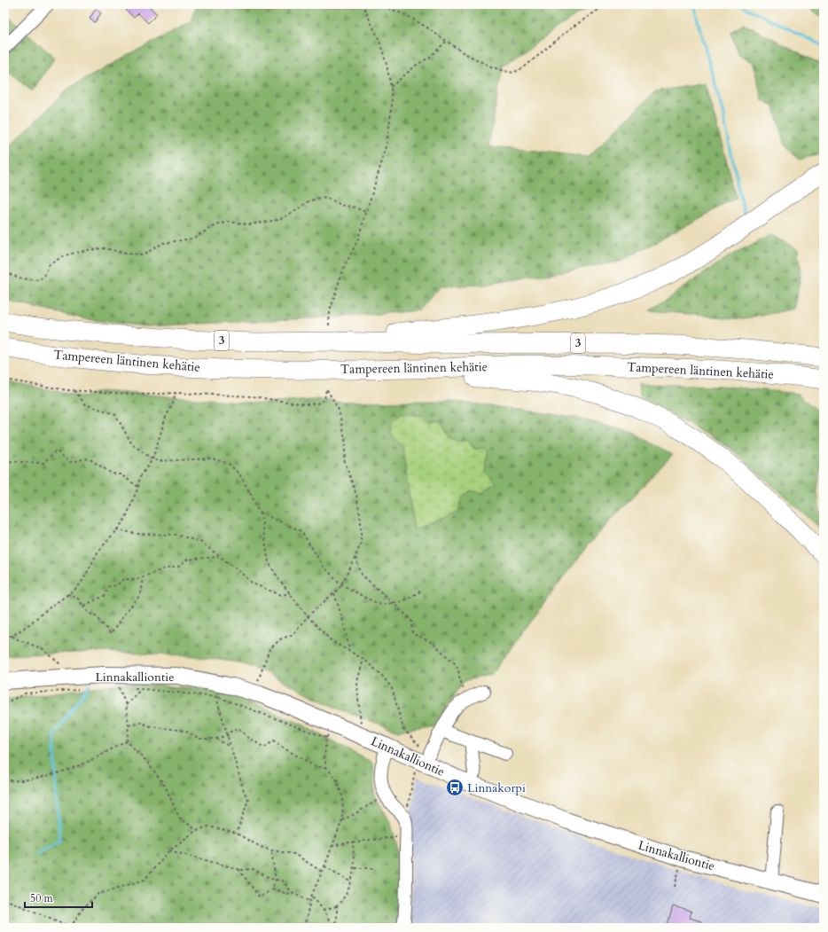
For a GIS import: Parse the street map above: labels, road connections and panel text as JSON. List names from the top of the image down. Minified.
{"streets":{"highway":["3","Tampereen läntinen kehätie"],"main road":["Linnakalliontie"]},"places":{"bus stop":["Linnakorpi"]},"scale_bar":"50 m"}
